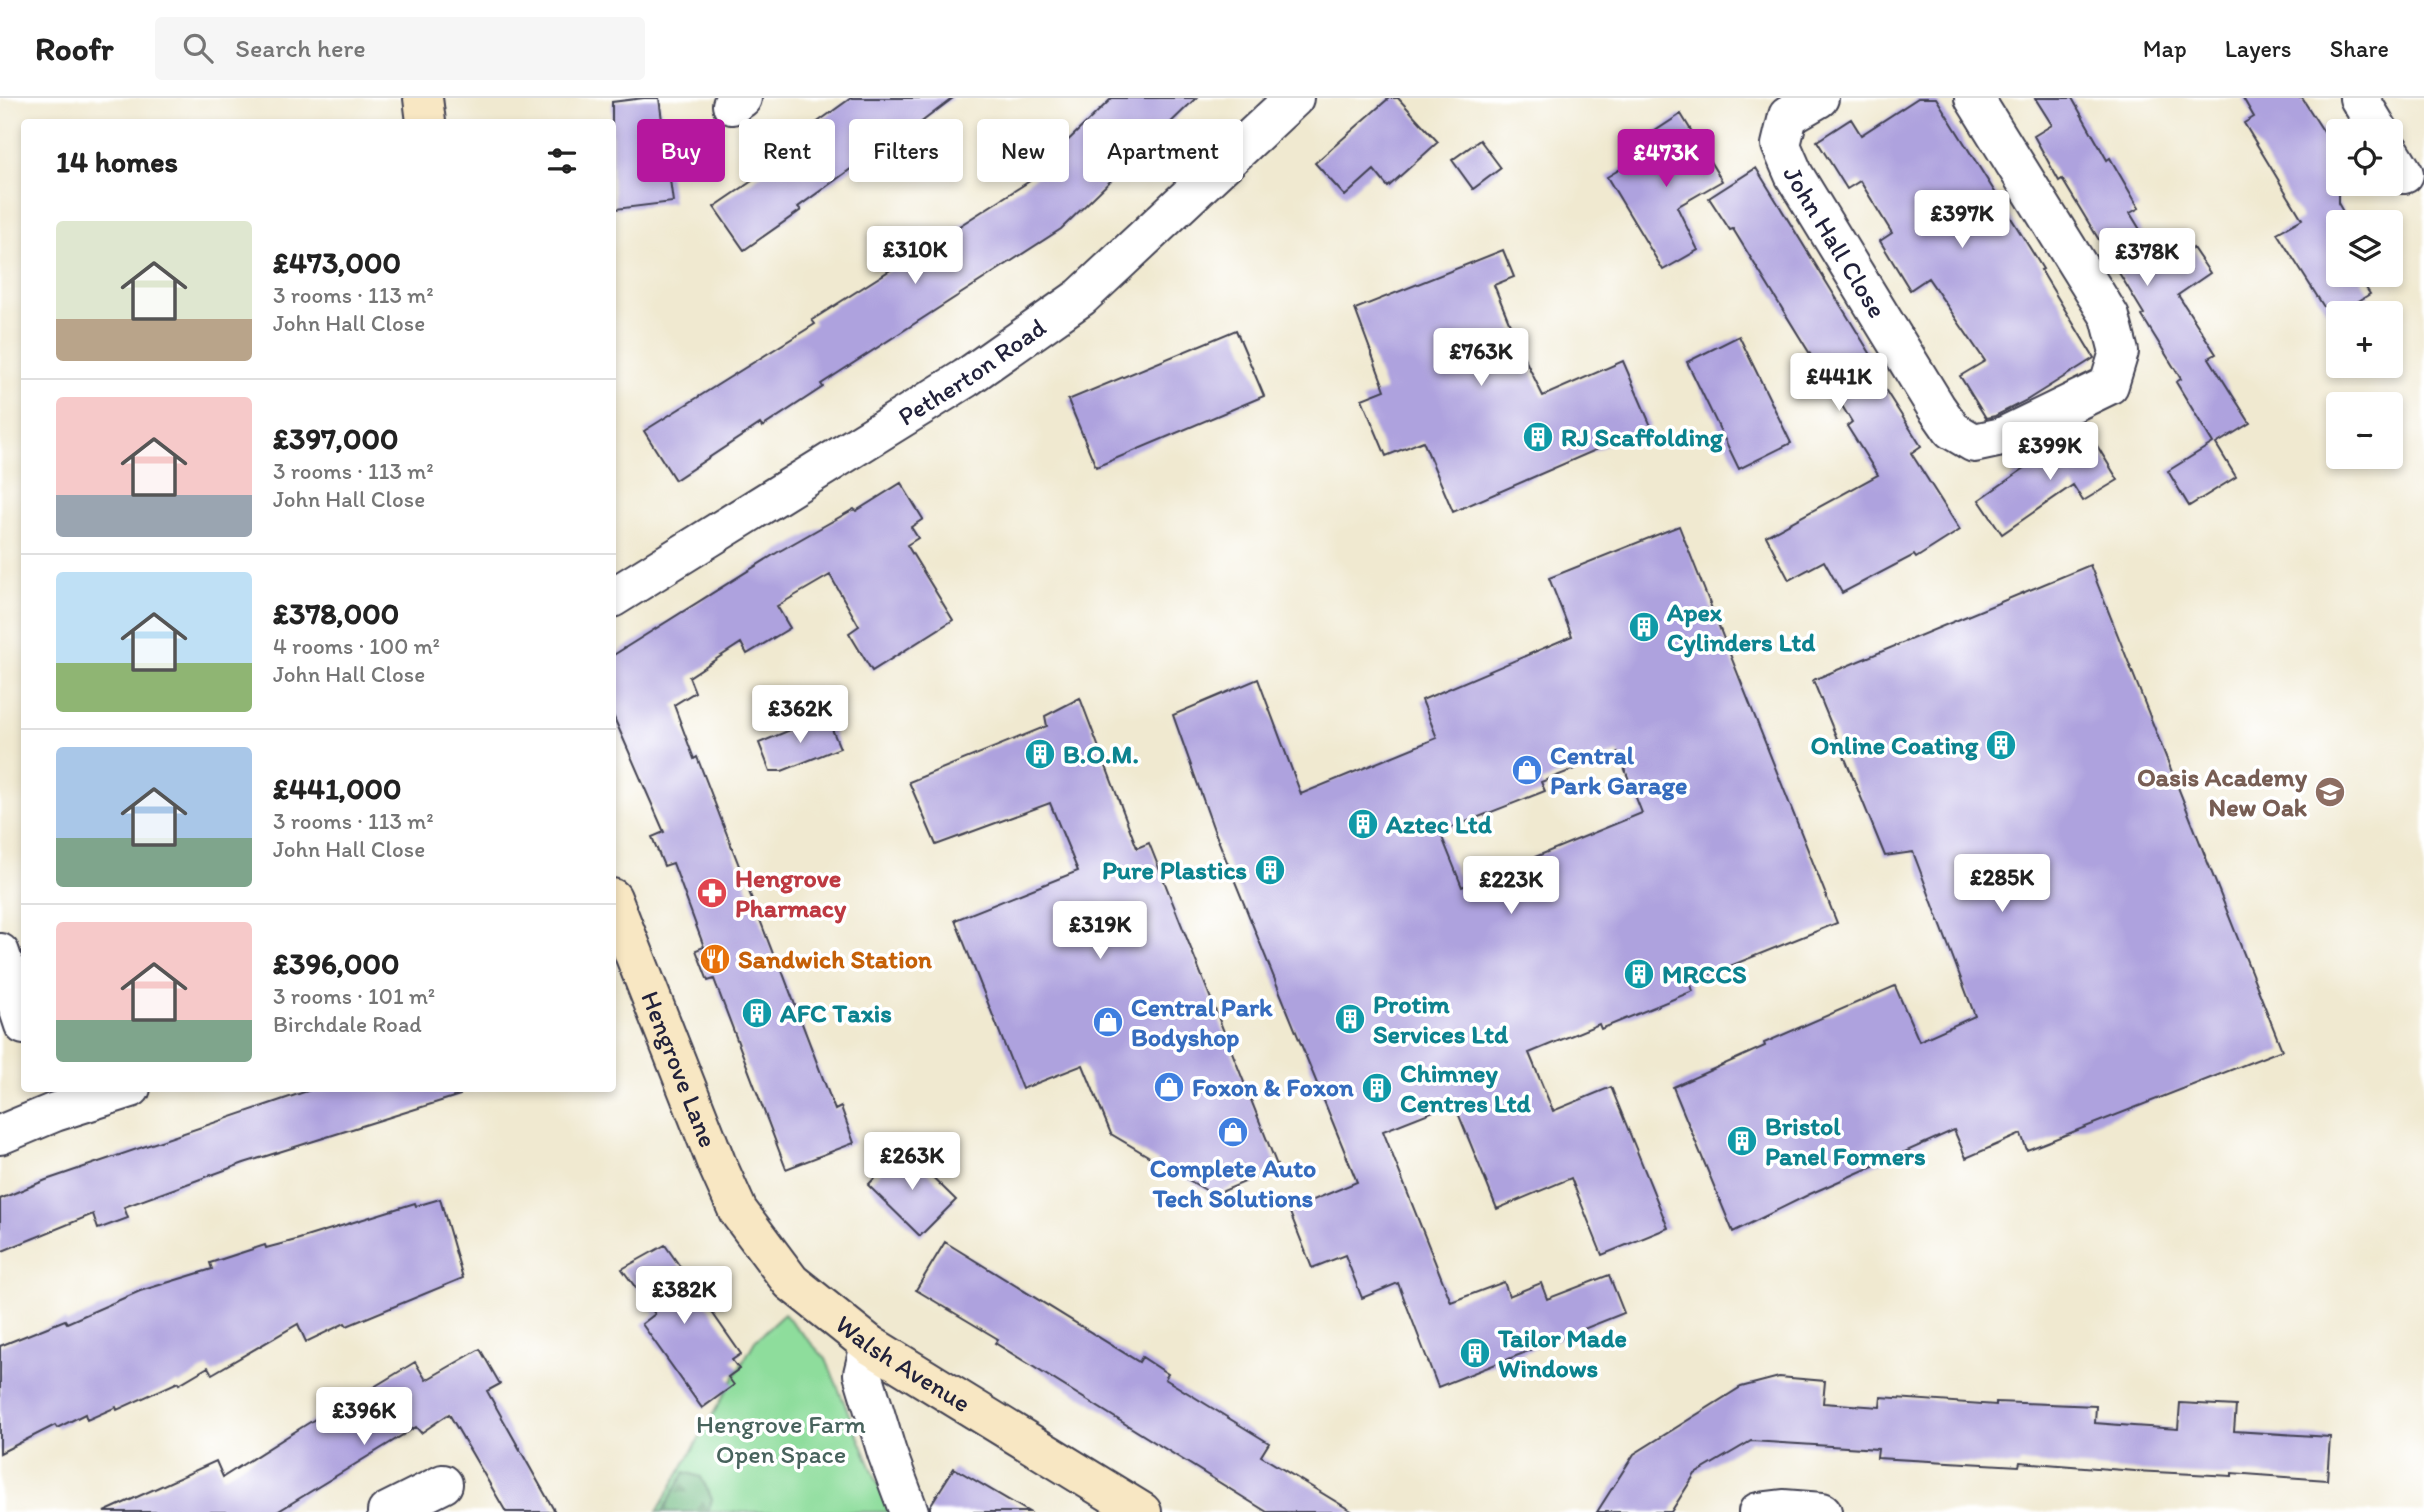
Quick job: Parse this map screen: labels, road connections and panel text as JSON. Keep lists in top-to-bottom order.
{
  "streets": {
    "street": [
      "John Hall Close",
      "Petherton Road",
      "Hengrove Lane",
      "Walsh Avenue"
    ]
  },
  "crossings": [
    ["Hengrove Lane", "Walsh Avenue"]
  ],
  "parks": ["Hengrove Farm Open Space"],
  "places": {
    "building": [
      "RJ Scaffolding",
      "Apex Cylinders Ltd",
      "Online Coating",
      "B.O.M.",
      "Aztec Ltd",
      "Pure Plastics",
      "MRCCS",
      "AFC Taxis",
      "Protim Services Ltd",
      "Chimney Centres Ltd",
      "Bristol Panel Formers",
      "Tailor Made Windows"
    ],
    "shop": [
      "Central Park Garage",
      "Central Park Bodyshop",
      "Foxon & Foxon",
      "Complete Auto Tech Solutions"
    ],
    "school or university": ["Oasis Academy New Oak"],
    "pharmacy": ["Hengrove Pharmacy"],
    "restaurant": ["Sandwich Station"]
  },
  "page": {
    "header": "Roofr",
    "search": "Search here",
    "nav": ["Map", "Layers", "Share"],
    "map_buttons": ["+", "−"],
    "chip": [
      "Buy",
      "Rent",
      "Filters",
      "New",
      "Apartment"
    ],
    "heading": "14 homes",
    "price": [
      "£473K",
      "£397K",
      "£310K",
      "£378K",
      "£763K",
      "£441K",
      "£399K",
      "£362K",
      "£285K",
      "£223K",
      "£319K",
      "£263K",
      "£382K",
      "£396K"
    ],
    "list": [
      {
        "name": "£473,000",
        "note": "3 rooms · 113 m² · John Hall Close"
      },
      {
        "name": "£397,000",
        "note": "3 rooms · 113 m² · John Hall Close"
      },
      {
        "name": "£378,000",
        "note": "4 rooms · 100 m² · John Hall Close"
      },
      {
        "name": "£441,000",
        "note": "3 rooms · 113 m² · John Hall Close"
      },
      {
        "name": "£396,000",
        "note": "3 rooms · 101 m² · Birchdale Road"
      }
    ]
  }
}
